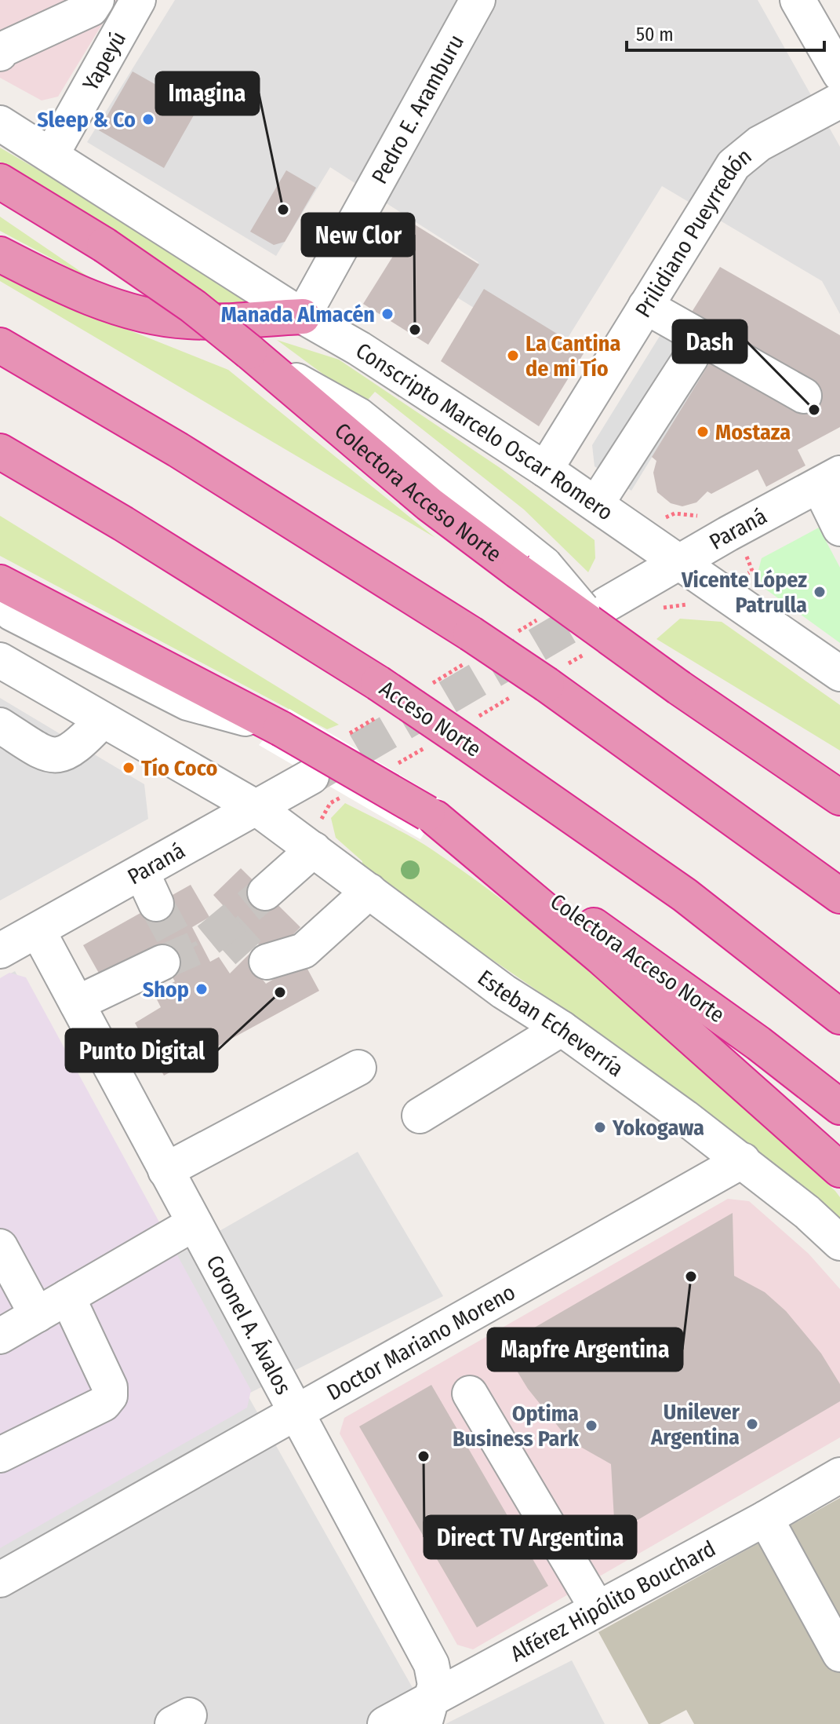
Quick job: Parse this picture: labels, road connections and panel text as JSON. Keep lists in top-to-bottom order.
{
  "streets": {
    "highway": ["Colectora Acceso Norte", "Acceso Norte"],
    "street": [
      "Yapeyú",
      "Pedro E. Aramburu",
      "Prilidiano Pueyrredón",
      "Conscripto Marcelo Oscar Romero",
      "Paraná",
      "Esteban Echeverría",
      "Coronel A. Ávalos",
      "Doctor Mariano Moreno",
      "Alférez Hipólito Bouchard"
    ]
  },
  "crossings": [
    ["Yapeyú", "Conscripto Marcelo Oscar Romero"],
    ["Pedro E. Aramburu", "Conscripto Marcelo Oscar Romero"],
    ["Prilidiano Pueyrredón", "Conscripto Marcelo Oscar Romero"],
    ["Conscripto Marcelo Oscar Romero", "Paraná"],
    ["Colectora Acceso Norte", "Paraná"],
    ["Paraná", "Esteban Echeverría"],
    ["Paraná", "Coronel A. Ávalos"],
    ["Esteban Echeverría", "Doctor Mariano Moreno"],
    ["Coronel A. Ávalos", "Doctor Mariano Moreno"],
    ["Coronel A. Ávalos", "Alférez Hipólito Bouchard"]
  ],
  "places": [
    "Sleep & Co",
    "Imagina",
    "Manada Almacén",
    "New Clor",
    "La Cantina de mi Tío",
    "Dash",
    "Mostaza",
    "Vicente López Patrulla",
    "Tío Coco",
    "Shop",
    "Punto Digital",
    "Yokogawa",
    "Mapfre Argentina",
    "Unilever Argentina",
    "Optima Business Park",
    "Direct TV Argentina"
  ],
  "scale_bar": "50 m"
}
